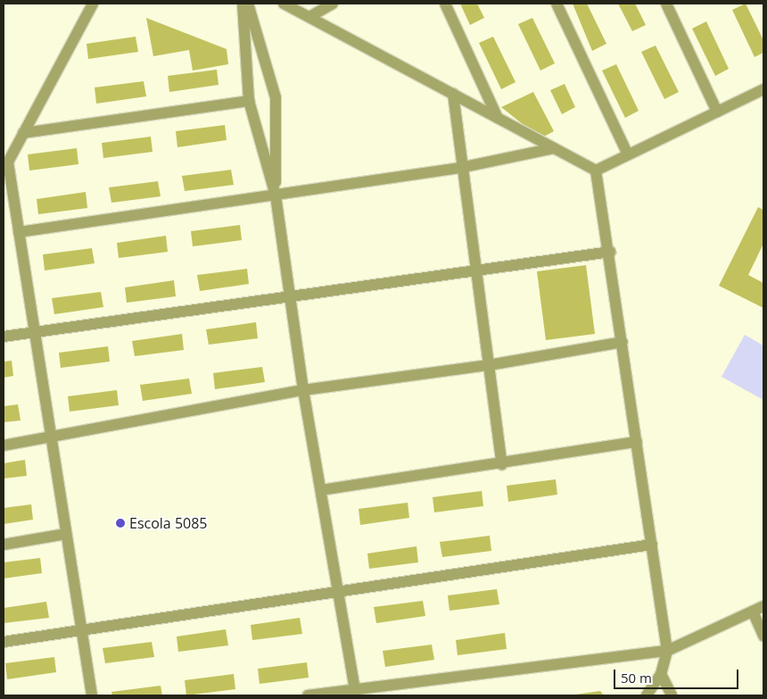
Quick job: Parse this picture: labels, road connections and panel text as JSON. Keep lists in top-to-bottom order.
{
  "places": ["Escola 5085"],
  "scale_bar": "50 m"
}
